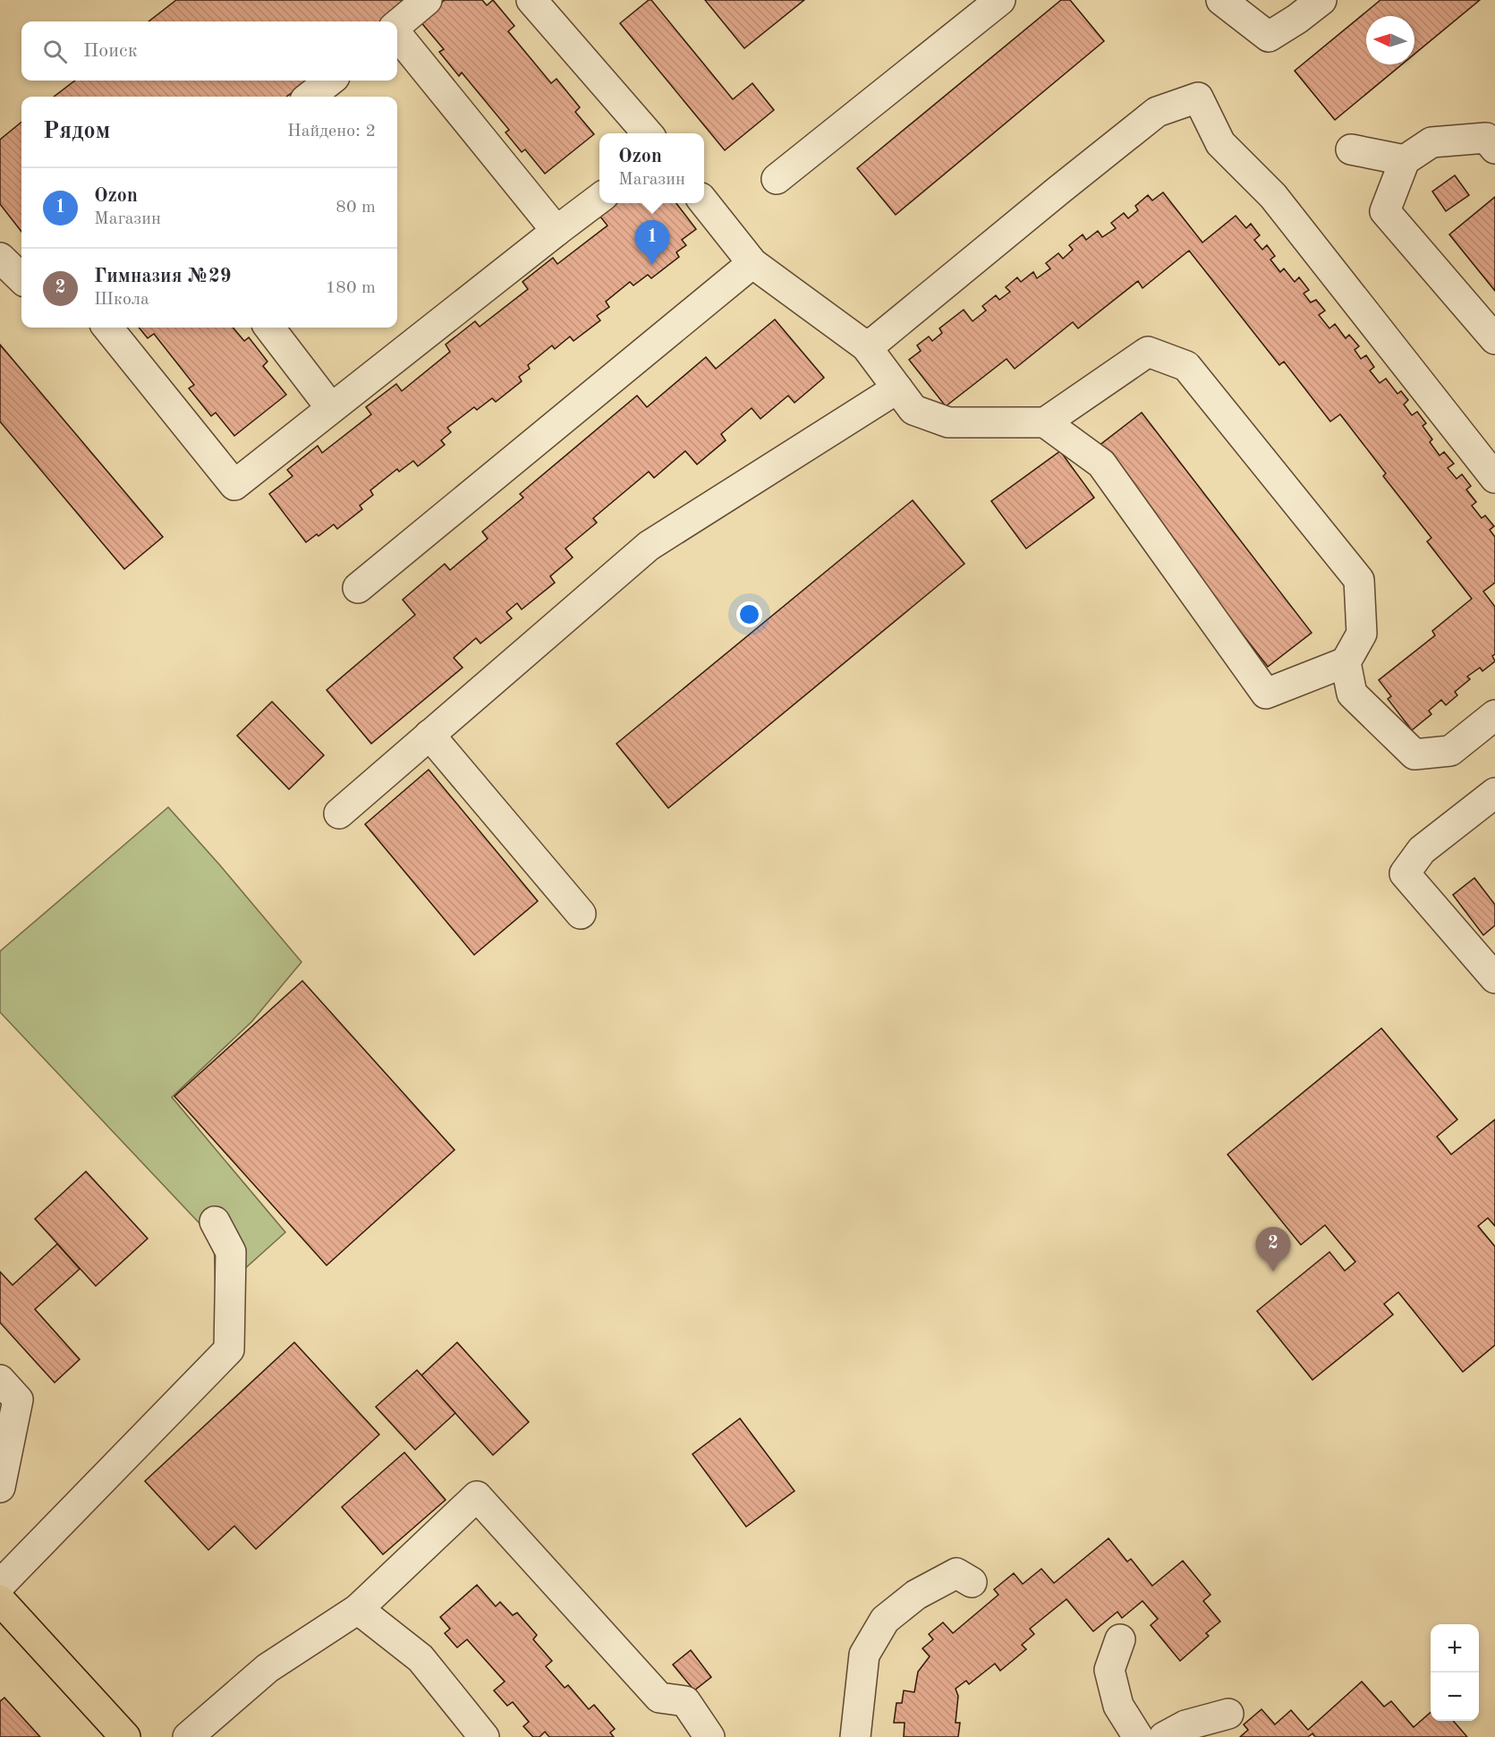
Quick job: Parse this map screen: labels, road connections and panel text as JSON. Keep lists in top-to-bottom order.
{
  "north": "left",
  "page": {
    "search": "Поиск",
    "heading": ["Рядом", "Найдено: 2"],
    "popup": ["Ozon", "Магазин"],
    "list": [
      {
        "mark": "1",
        "name": "Ozon",
        "note": "Магазин",
        "value": "80 m"
      },
      {
        "mark": "2",
        "name": "Гимназия №29",
        "note": "Школа",
        "value": "180 m"
      }
    ],
    "pins": ["1", "2"],
    "map_buttons": ["+", "−"]
  }
}
